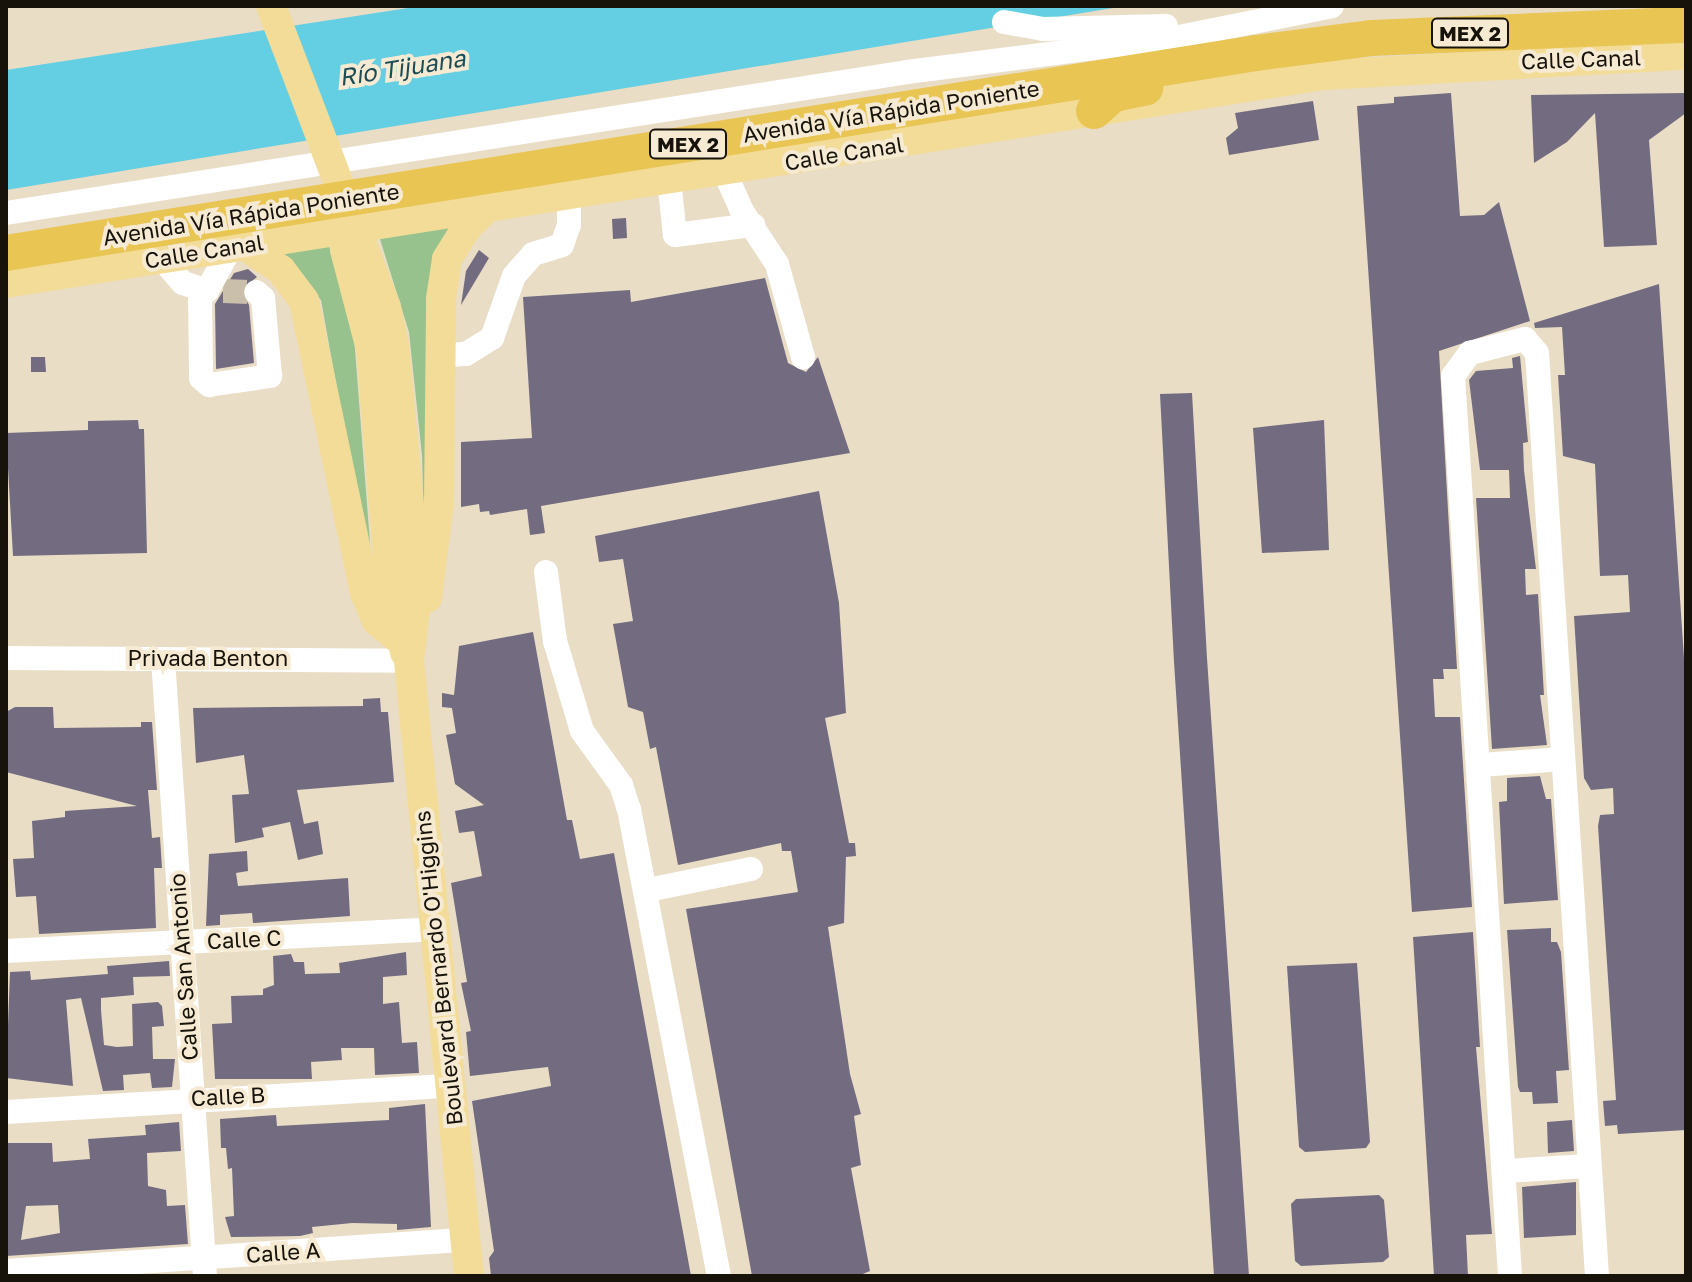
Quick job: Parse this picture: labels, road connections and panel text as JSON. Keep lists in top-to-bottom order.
{
  "streets": {
    "highway": ["MEX 2", "Avenida Vía Rápida Poniente"],
    "main road": ["Calle Canal", "Boulevard Bernardo O'Higgins"],
    "street": [
      "Privada Benton",
      "Calle C",
      "Calle San Antonio",
      "Calle B",
      "Calle A"
    ]
  },
  "crossings": [
    ["Privada Benton", "Calle San Antonio"],
    ["Privada Benton", "Boulevard Bernardo O'Higgins"],
    ["Calle C", "Calle San Antonio"],
    ["Calle C", "Boulevard Bernardo O'Higgins"],
    ["Calle San Antonio", "Calle B"],
    ["Calle San Antonio", "Calle A"],
    ["Boulevard Bernardo O'Higgins", "Calle B"],
    ["Boulevard Bernardo O'Higgins", "Calle A"]
  ],
  "water": ["Río Tijuana"]
}
